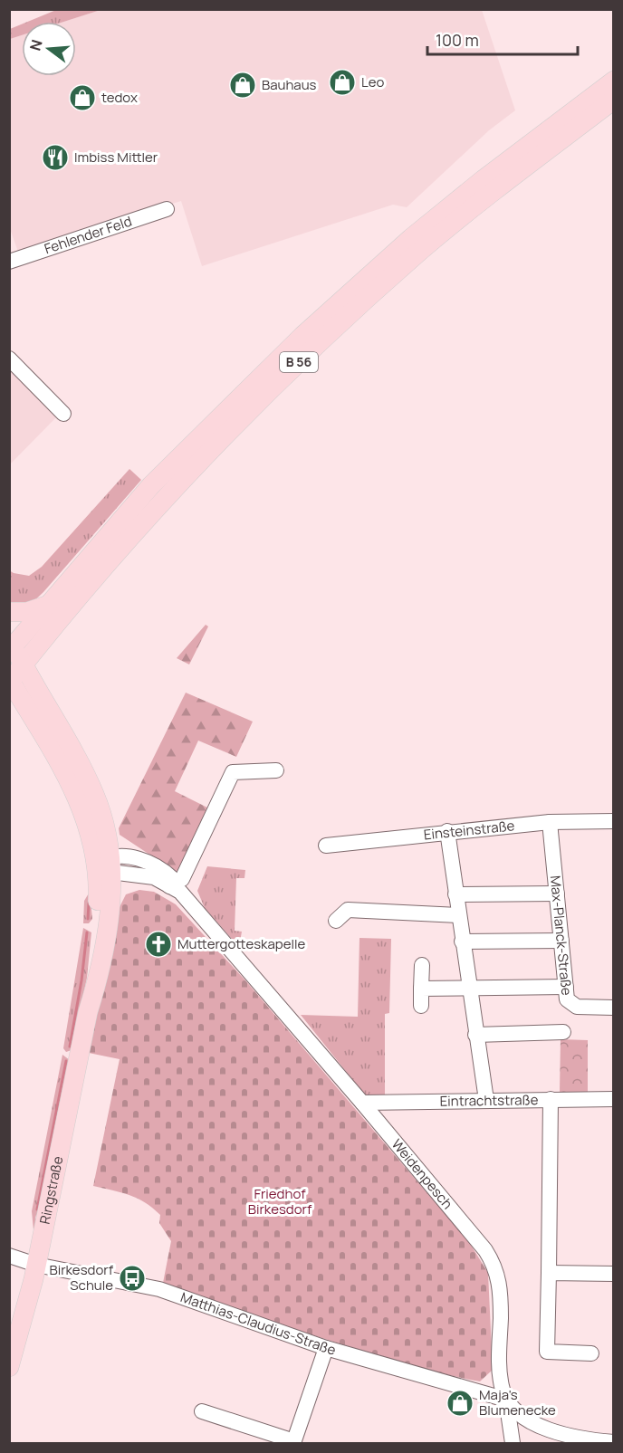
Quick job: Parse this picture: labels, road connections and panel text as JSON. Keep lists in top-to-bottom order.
{
  "streets": {
    "main road": ["B 56", "Ringstraße"],
    "street": [
      "Fehlender Feld",
      "Einsteinstraße",
      "Max-Planck-Straße",
      "Eintrachtstraße",
      "Weidenpesch",
      "Matthias-Claudius-Straße"
    ]
  },
  "crossings": [
    ["Einsteinstraße", "Max-Planck-Straße"],
    ["Eintrachtstraße", "Weidenpesch"],
    ["Weidenpesch", "Ringstraße"],
    ["Weidenpesch", "Matthias-Claudius-Straße"],
    ["Ringstraße", "Matthias-Claudius-Straße"]
  ],
  "parks": ["Friedhof Birkesdorf"],
  "places": {
    "shop": [
      "Leo",
      "Bauhaus",
      "tedox",
      "Maja's Blumenecke"
    ],
    "restaurant": ["Imbiss Mittler"],
    "church": ["Muttergotteskapelle"],
    "bus stop": ["Birkesdorf Schule"]
  },
  "scale_bar": "100 m",
  "north": "left"
}
